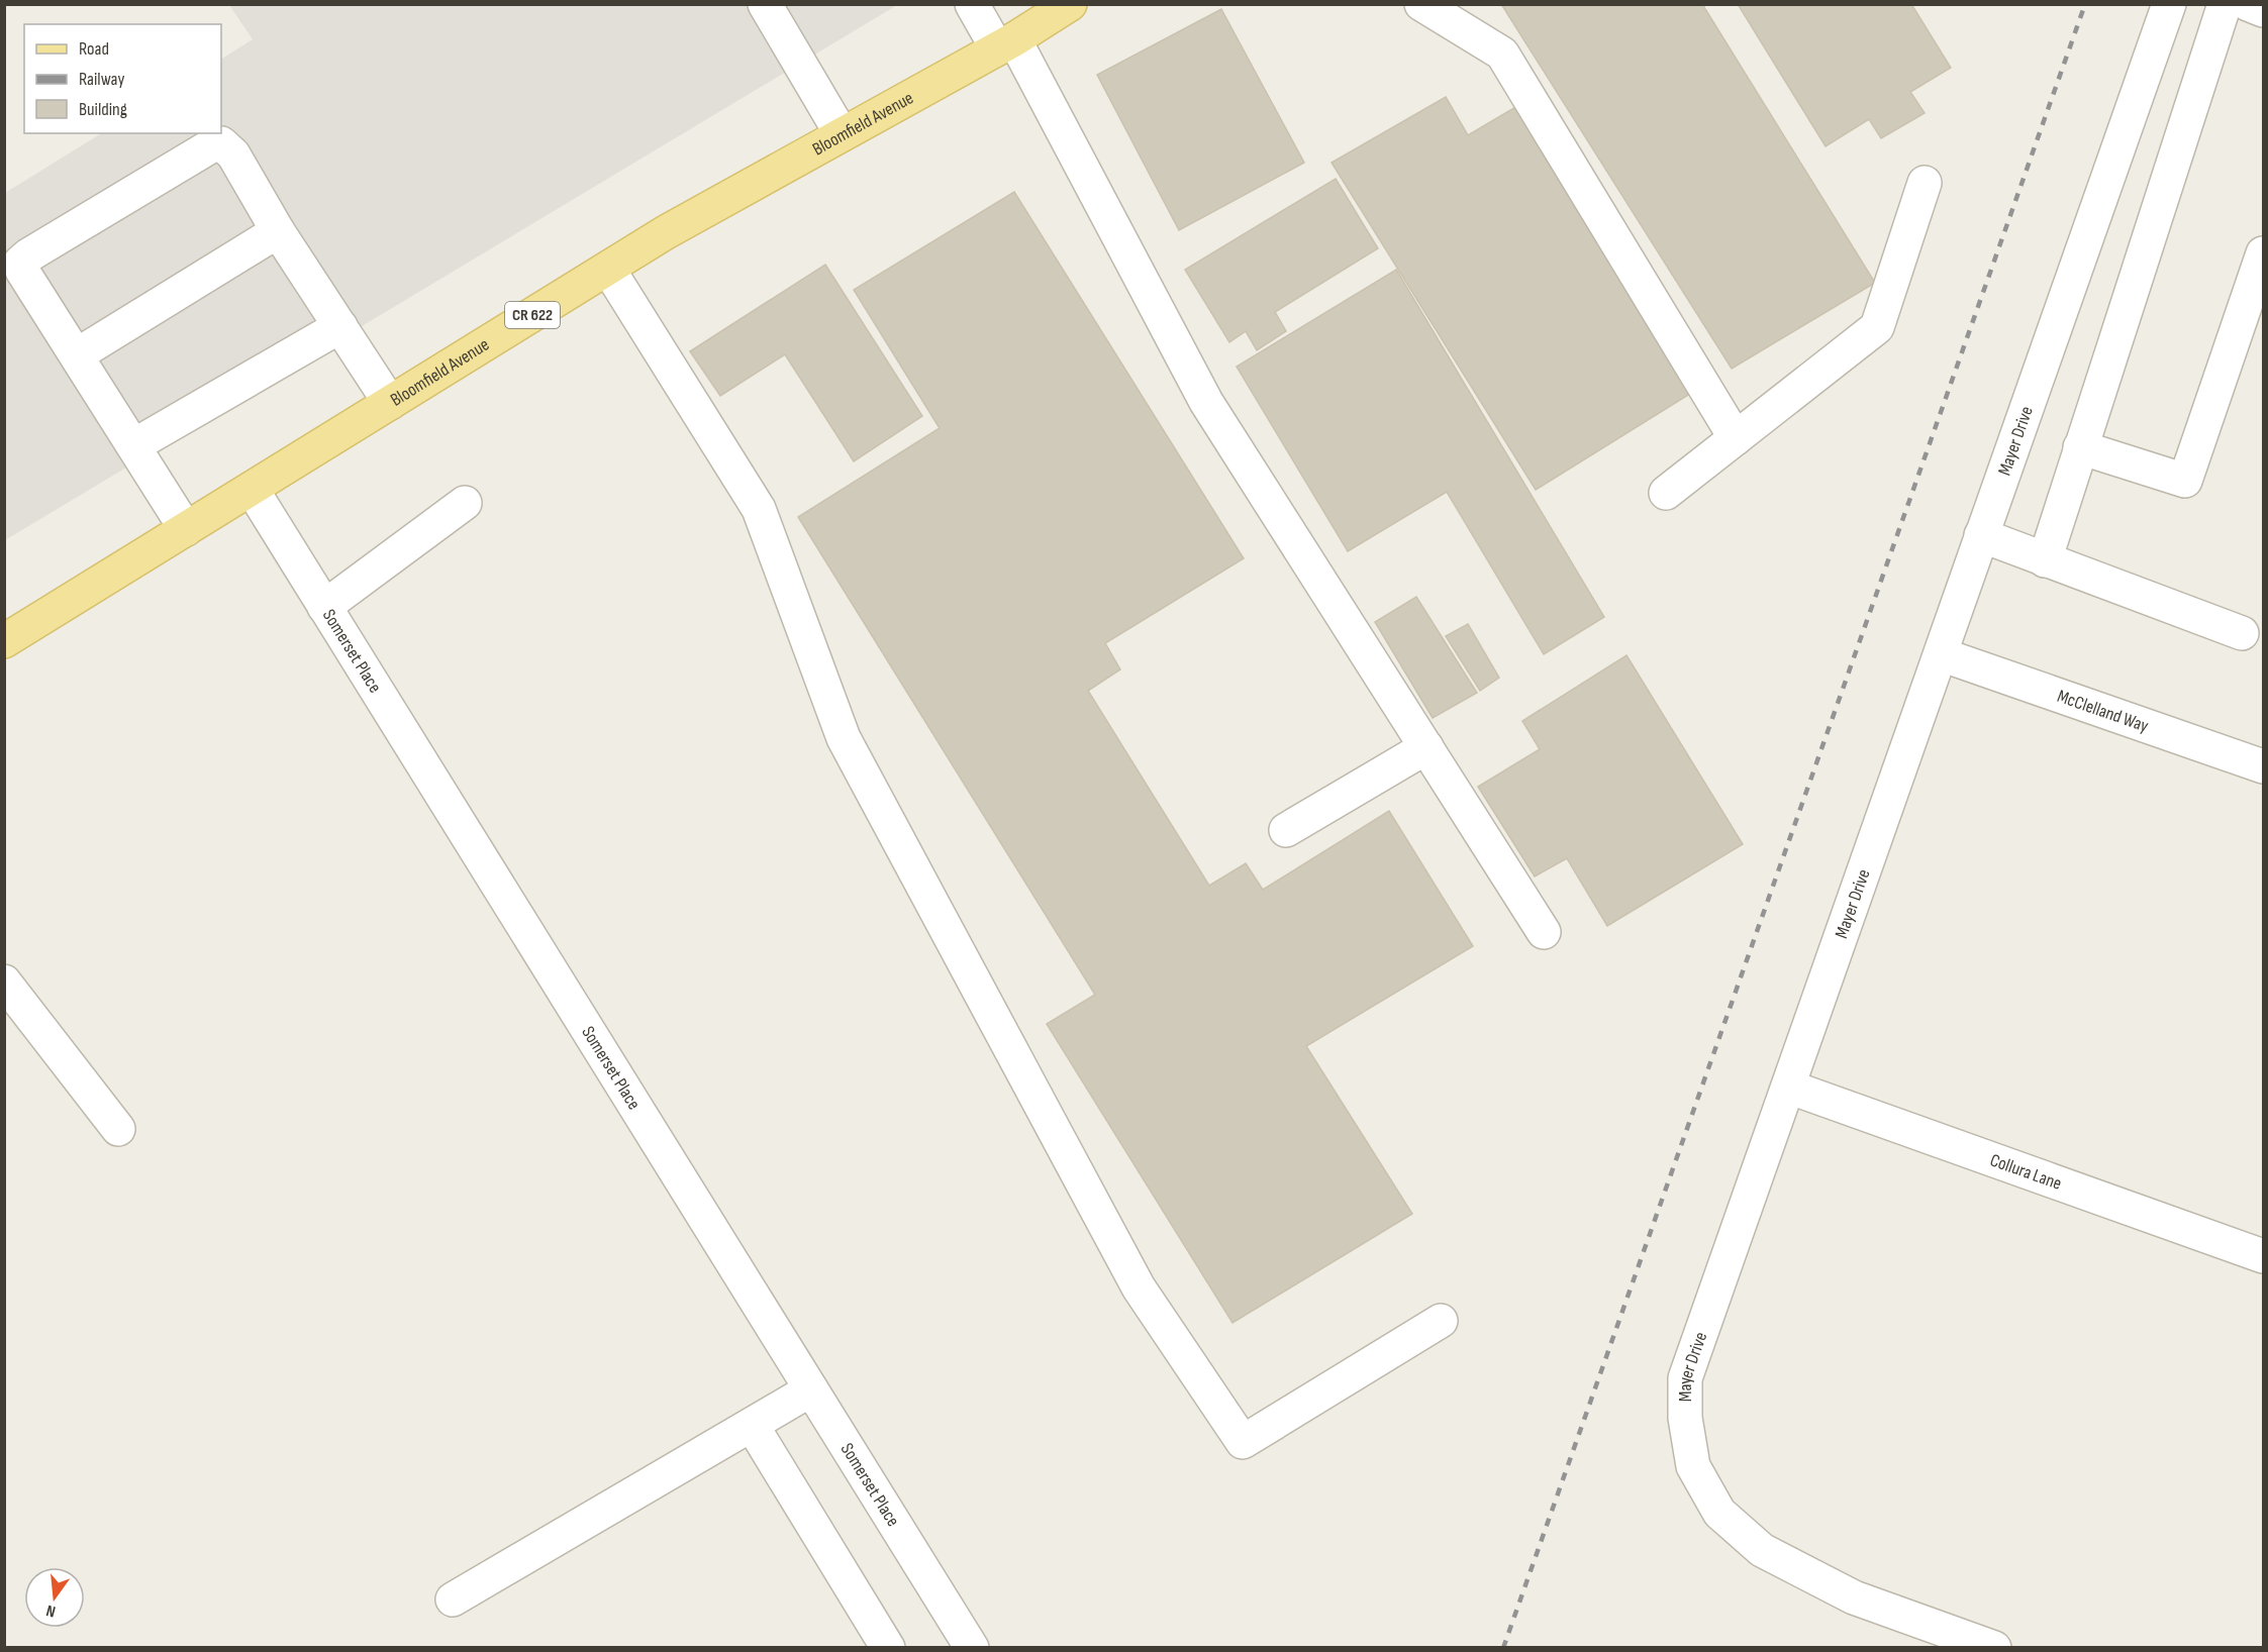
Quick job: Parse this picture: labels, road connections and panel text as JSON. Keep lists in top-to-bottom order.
{
  "streets": {
    "main road": ["Bloomfield Avenue", "CR 622"],
    "street": [
      "Mayer Drive",
      "Somerset Place",
      "McClelland Way",
      "Collura Lane"
    ]
  },
  "crossings": [
    ["Bloomfield Avenue", "Somerset Place"],
    ["Mayer Drive", "McClelland Way"],
    ["Mayer Drive", "Collura Lane"]
  ],
  "legend": ["Road", "Railway", "Building"],
  "north": "bottom"
}
